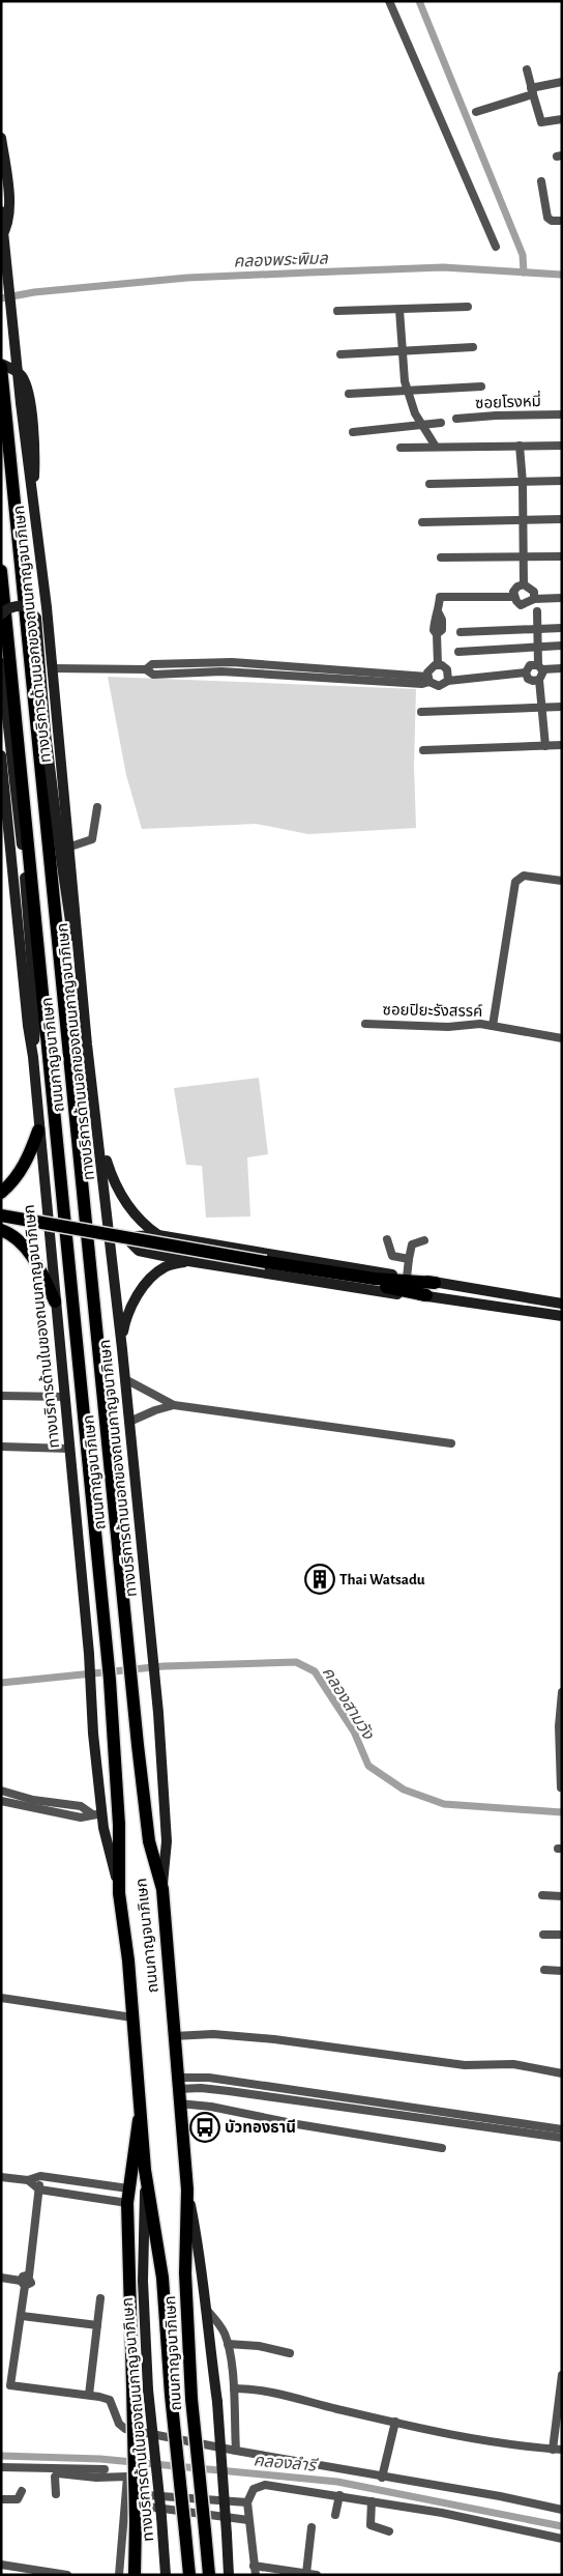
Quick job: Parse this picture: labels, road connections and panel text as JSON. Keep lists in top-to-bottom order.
{
  "streets": {
    "main road": ["ทางบริการด้านนอกของถนนกาญจนาภิเษก", "ถนนกาญจนาภิเษก", "ทางบริการด้านในของถนนกาญจนาภิเษก"],
    "street": ["ซอยโรงหมี่", "ซอยปิยะรังสรรค์"]
  },
  "crossings": [
    ["ทางบริการด้านนอกของถนนกาญจนาภิเษก", "ถนนกาญจนาภิเษก"],
    ["ถนนกาญจนาภิเษก", "ทางบริการด้านในของถนนกาญจนาภิเษก"]
  ],
  "water": ["คลองพระพิมล", "คลองสามวัง", "คลองลำรี"],
  "places": {
    "building": ["Thai Watsadu"],
    "bus stop": ["บัวทองธานี"]
  }
}
